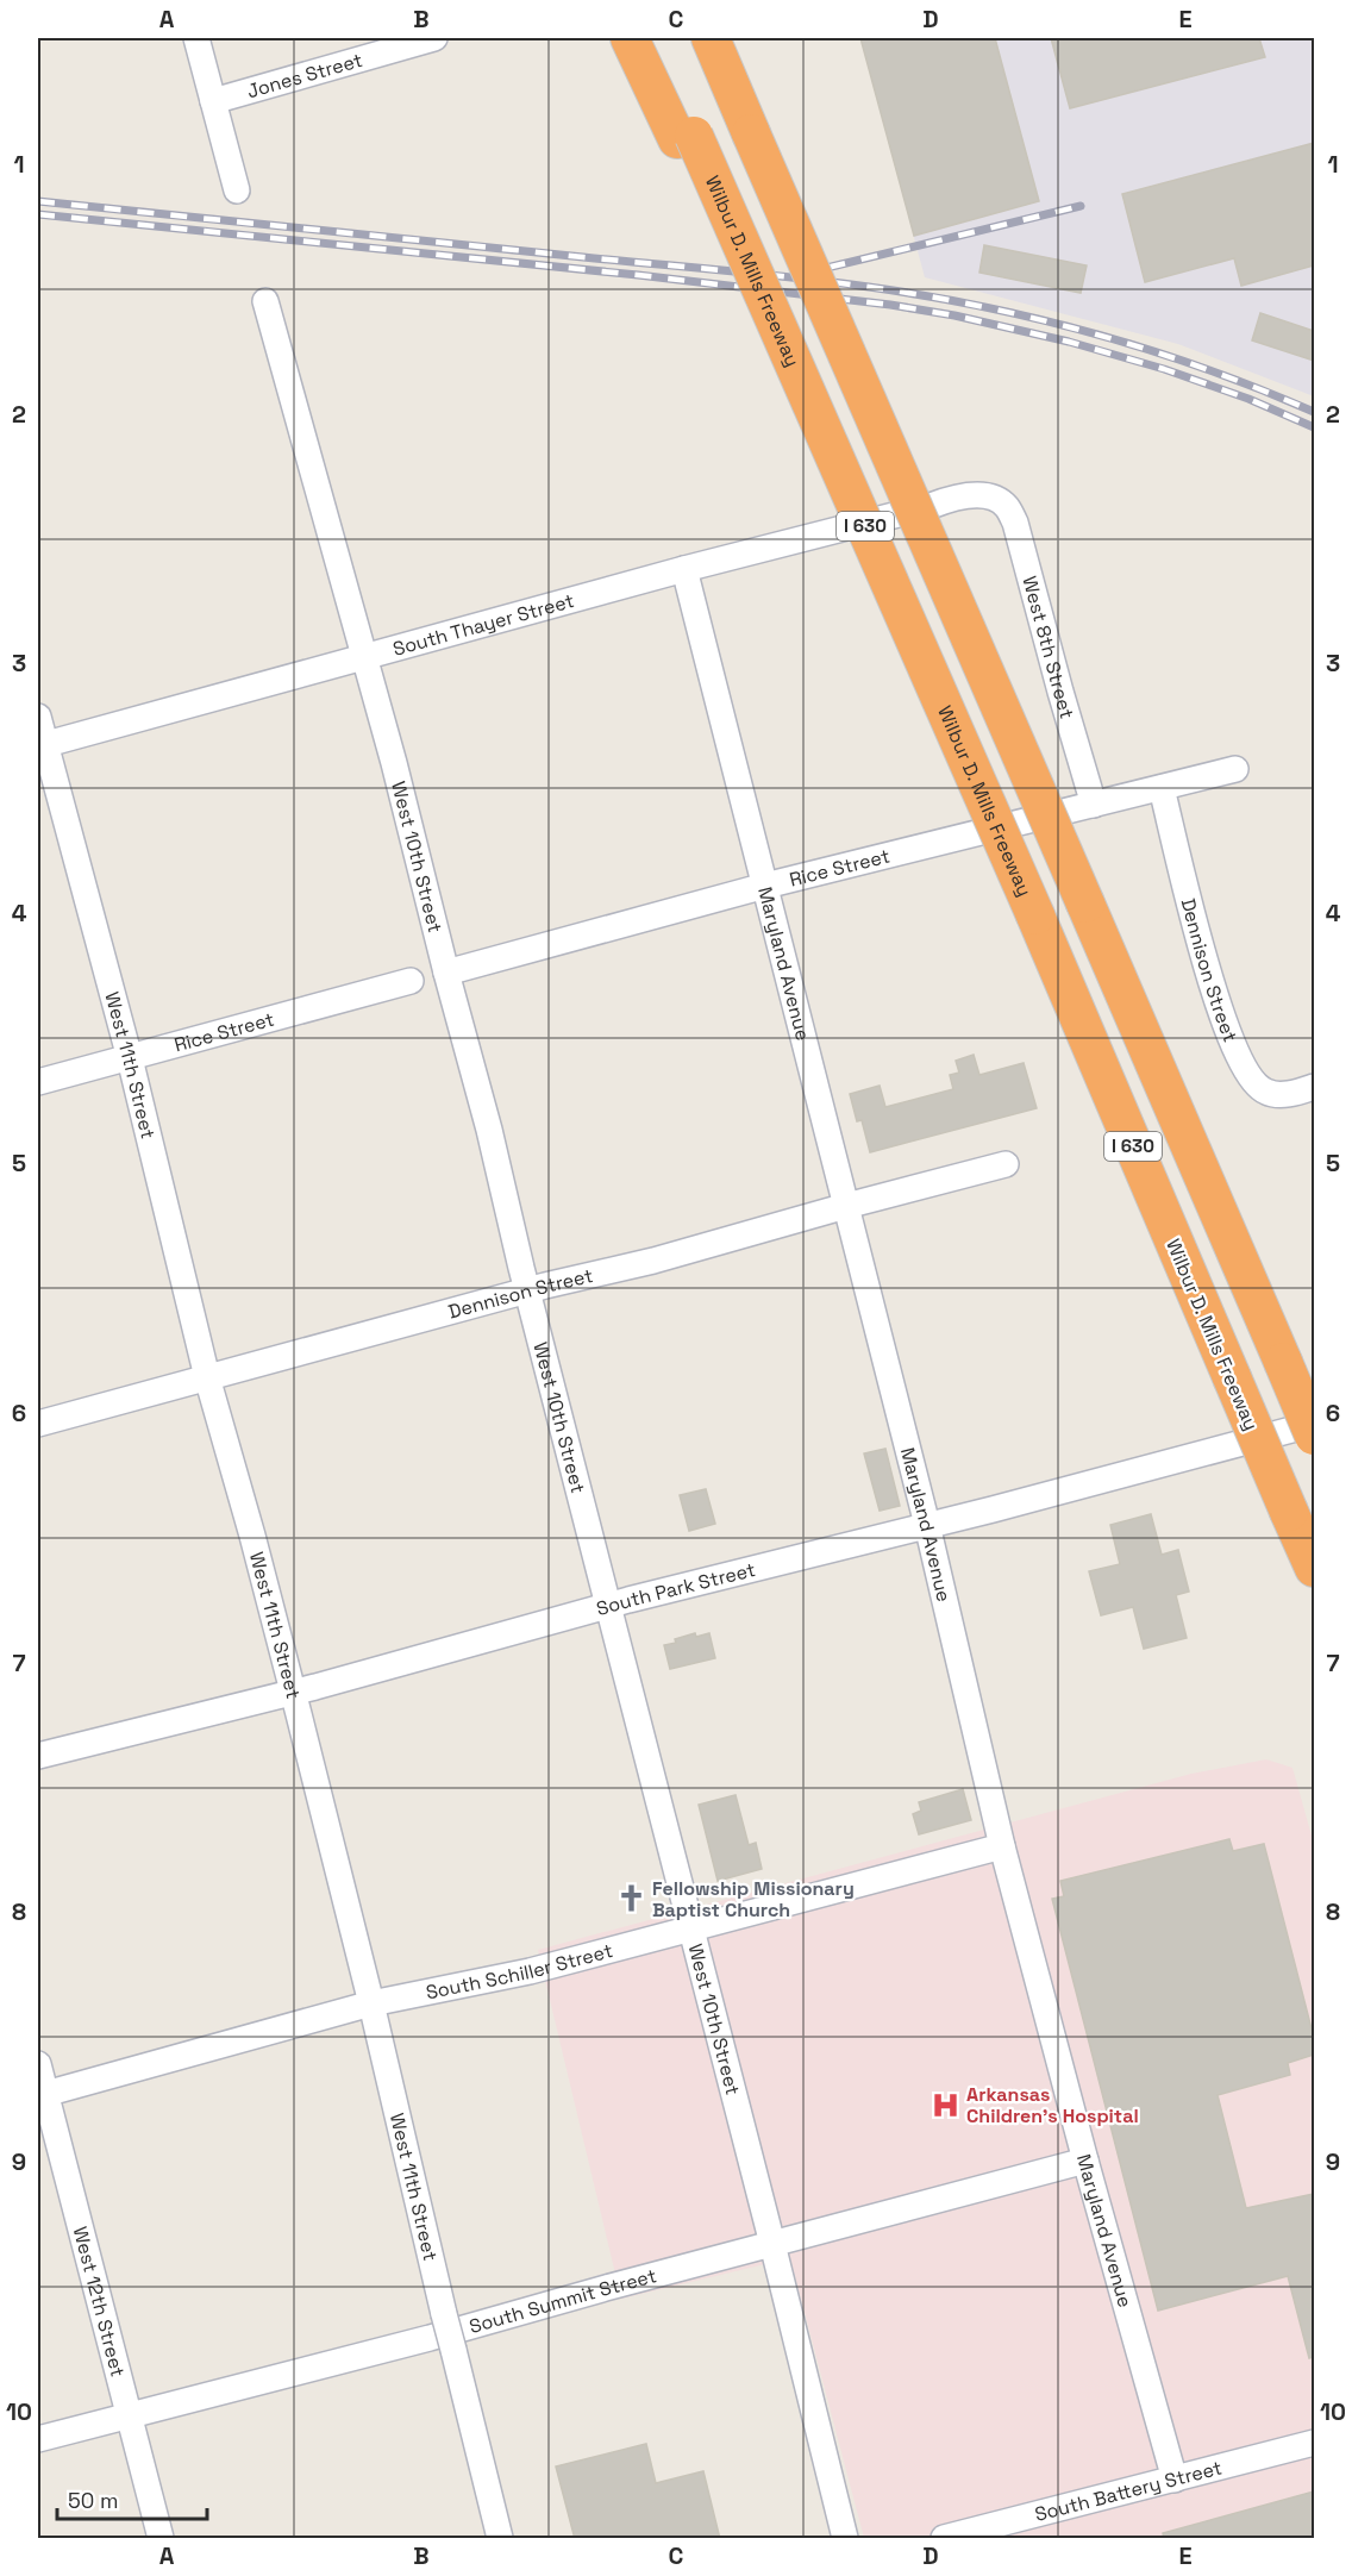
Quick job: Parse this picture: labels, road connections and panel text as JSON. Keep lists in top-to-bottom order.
{
  "streets": {
    "highway": ["Wilbur D. Mills Freeway", "I 630"],
    "street": [
      "Jones Street",
      "South Thayer Street",
      "West 8th Street",
      "West 10th Street",
      "Rice Street",
      "Maryland Avenue",
      "Dennison Street",
      "West 11th Street",
      "South Park Street",
      "South Schiller Street",
      "West 12th Street",
      "South Summit Street",
      "South Battery Street"
    ]
  },
  "crossings": [
    ["South Thayer Street", "West 8th Street"],
    ["South Thayer Street", "West 10th Street"],
    ["South Thayer Street", "Maryland Avenue"],
    ["South Thayer Street", "West 11th Street"],
    ["West 8th Street", "Rice Street"],
    ["West 10th Street", "Rice Street"],
    ["West 10th Street", "Dennison Street"],
    ["West 10th Street", "South Park Street"],
    ["West 10th Street", "South Schiller Street"],
    ["West 10th Street", "South Summit Street"],
    ["Rice Street", "Maryland Avenue"],
    ["Rice Street", "Dennison Street"],
    ["Rice Street", "West 11th Street"],
    ["Maryland Avenue", "Dennison Street"],
    ["Maryland Avenue", "South Park Street"],
    ["Maryland Avenue", "South Schiller Street"],
    ["Maryland Avenue", "South Summit Street"],
    ["Maryland Avenue", "South Battery Street"],
    ["Dennison Street", "West 11th Street"],
    ["West 11th Street", "South Park Street"],
    ["West 11th Street", "South Schiller Street"],
    ["South Schiller Street", "West 12th Street"],
    ["West 12th Street", "South Summit Street"]
  ],
  "places": {
    "church": ["Fellowship Missionary Baptist Church"],
    "hospital": ["Arkansas Children's Hospital"]
  },
  "scale_bar": "50 m",
  "grid": {
    "columns": [
      "A",
      "B",
      "C",
      "D",
      "E"
    ],
    "rows": [
      "1",
      "2",
      "3",
      "4",
      "5",
      "6",
      "7",
      "8",
      "9",
      "10"
    ]
  }
}
